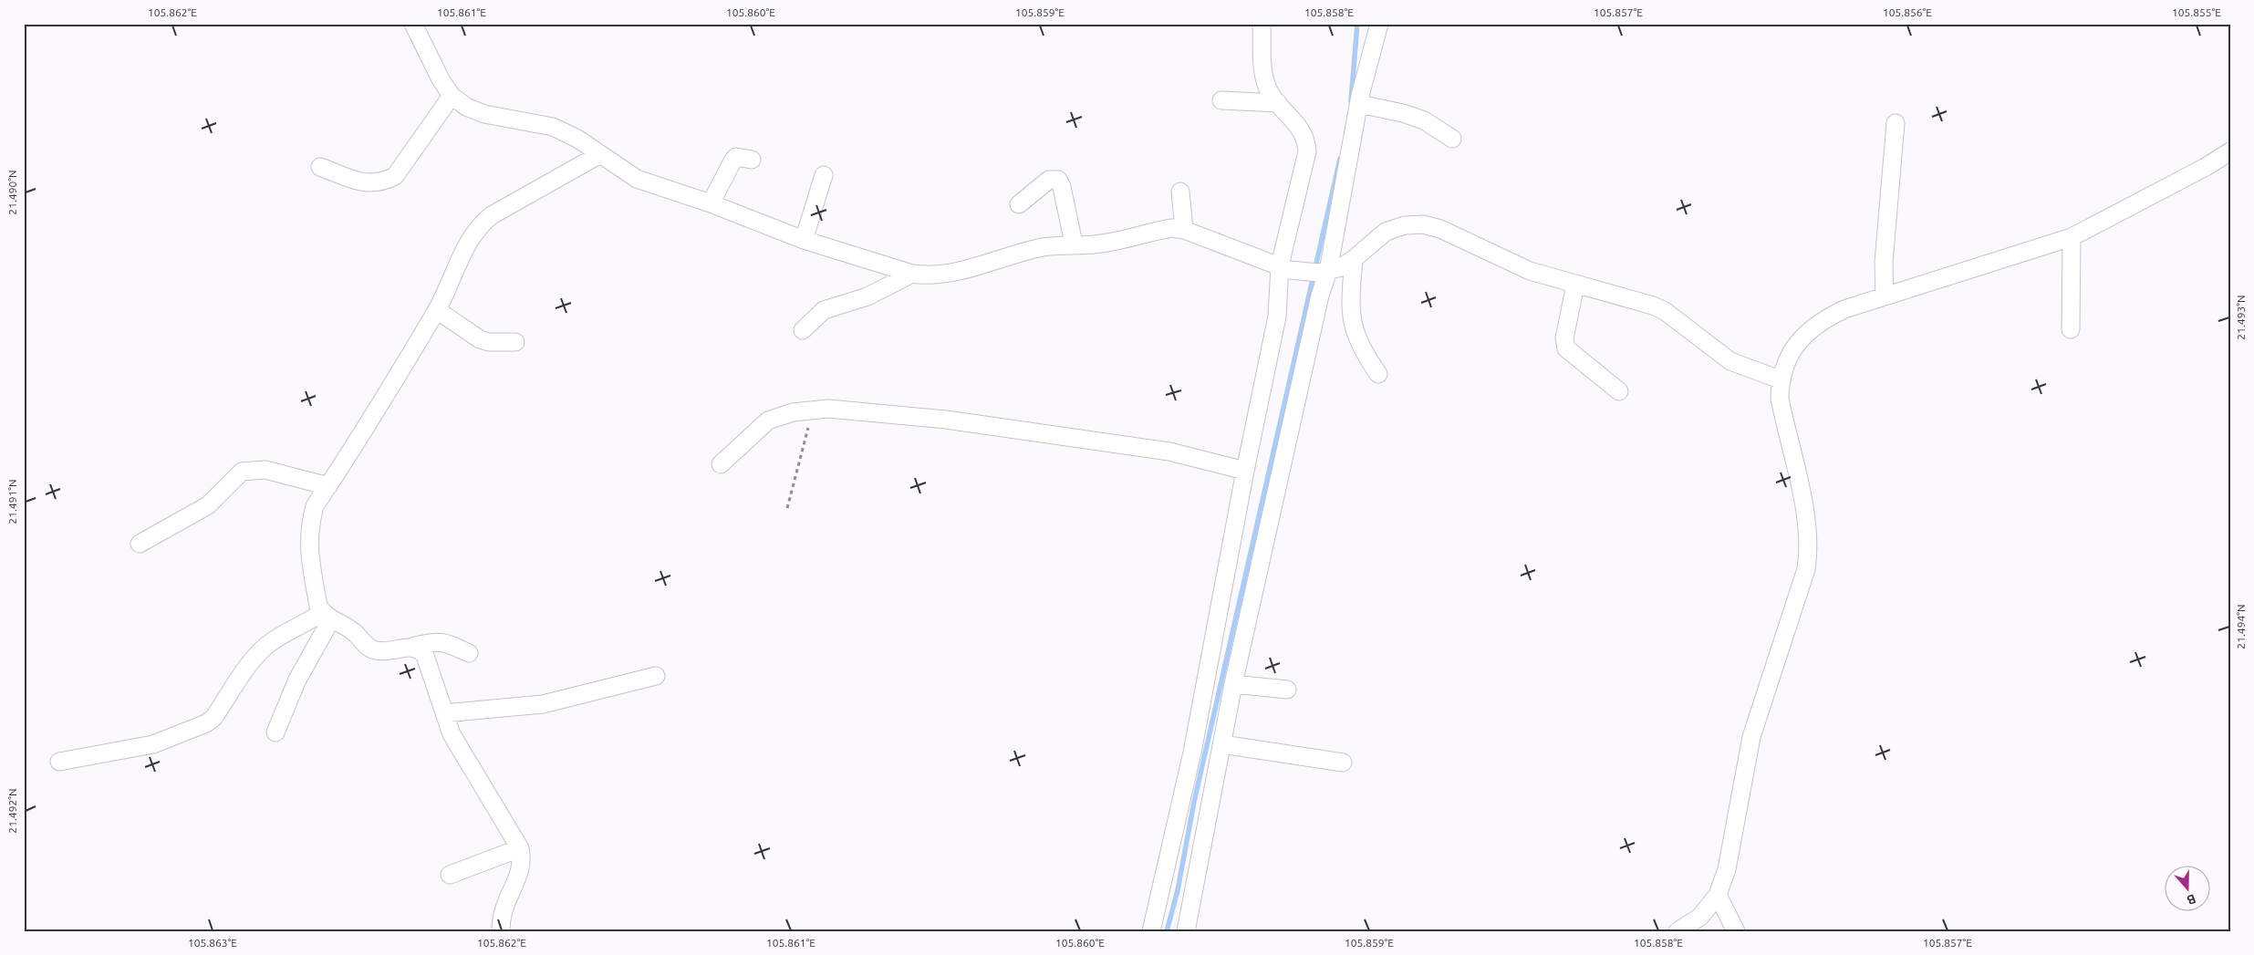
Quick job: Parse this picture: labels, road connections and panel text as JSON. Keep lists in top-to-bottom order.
{
  "north": "bottom",
  "coordinates": [
    "105.862°E",
    "105.861°E",
    "105.860°E",
    "105.859°E",
    "105.858°E",
    "105.857°E",
    "105.856°E",
    "105.855°E",
    "21.490°N",
    "21.493°N",
    "21.491°N",
    "21.494°N",
    "21.492°N",
    "105.863°E"
  ]
}
